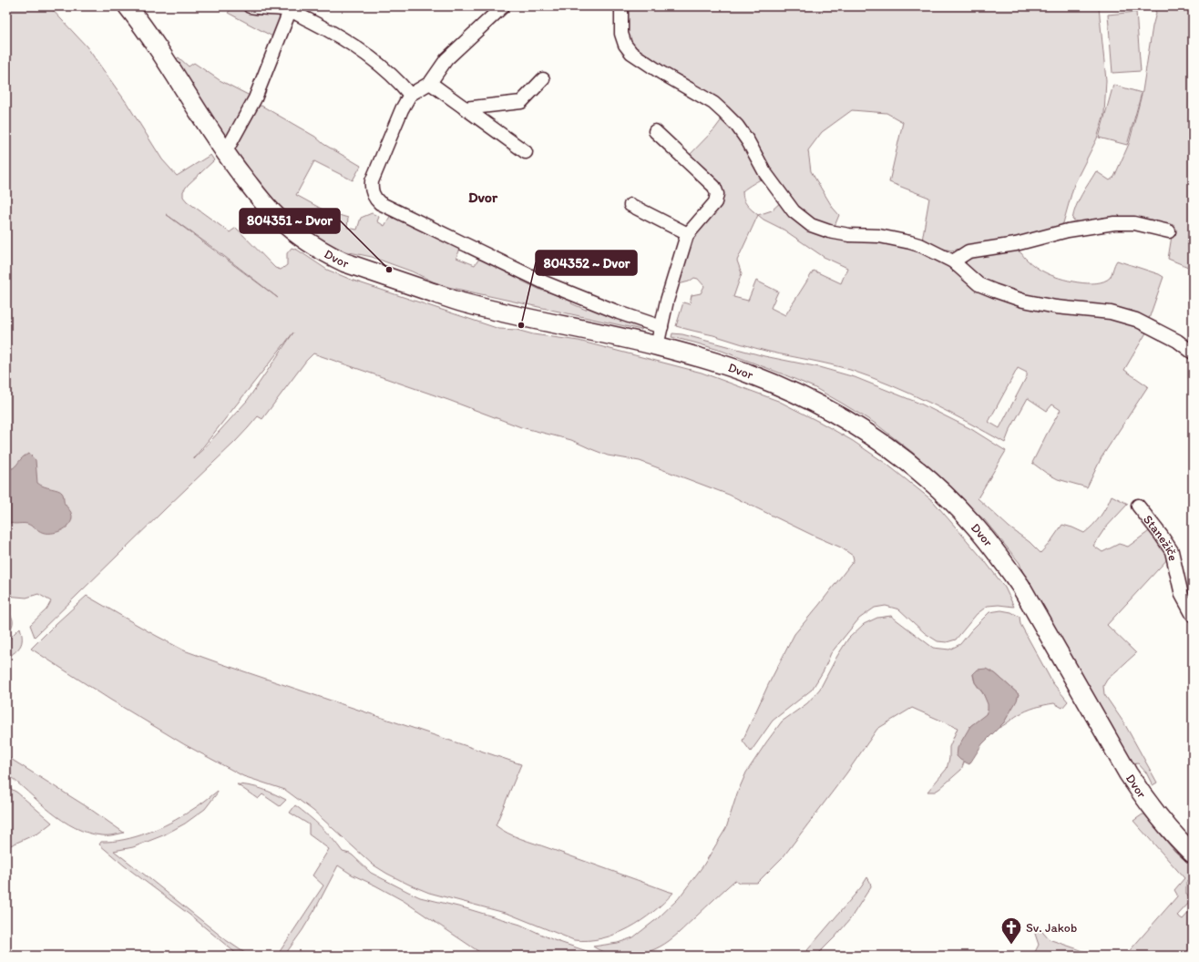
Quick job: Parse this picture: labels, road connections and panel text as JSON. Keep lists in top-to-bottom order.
{
  "streets": {
    "street": ["Dvor", "Stanežiče"]
  },
  "districts": ["Dvor"],
  "places": {
    "other": ["804351 ~ Dvor", "804352 ~ Dvor"],
    "church": ["Sv. Jakob"]
  }
}
